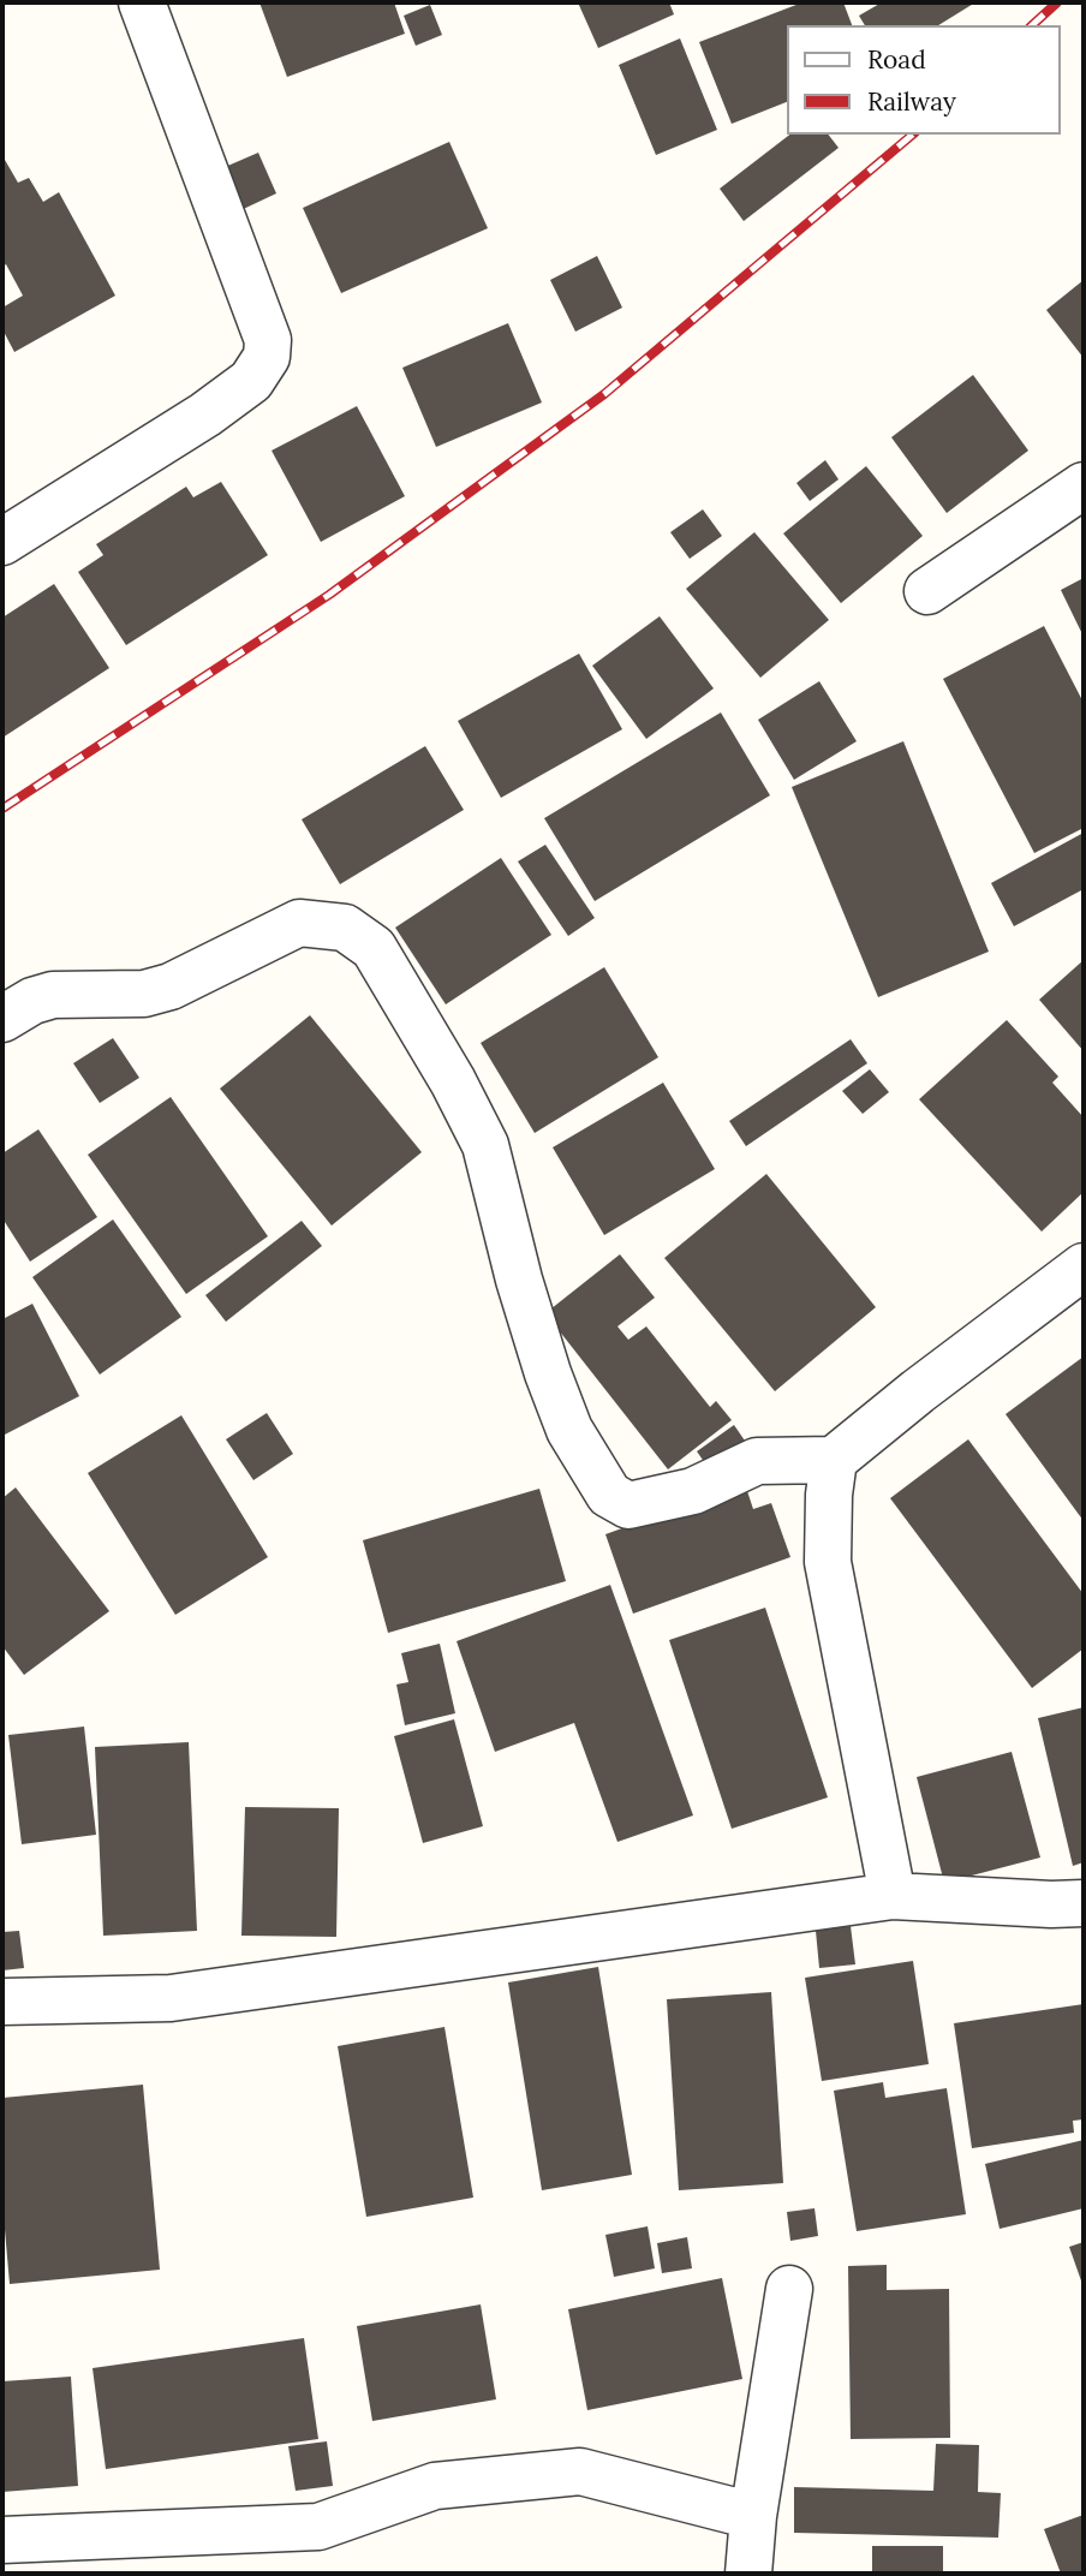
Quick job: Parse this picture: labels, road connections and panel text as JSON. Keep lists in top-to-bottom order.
{
  "legend": ["Road", "Railway"]
}
